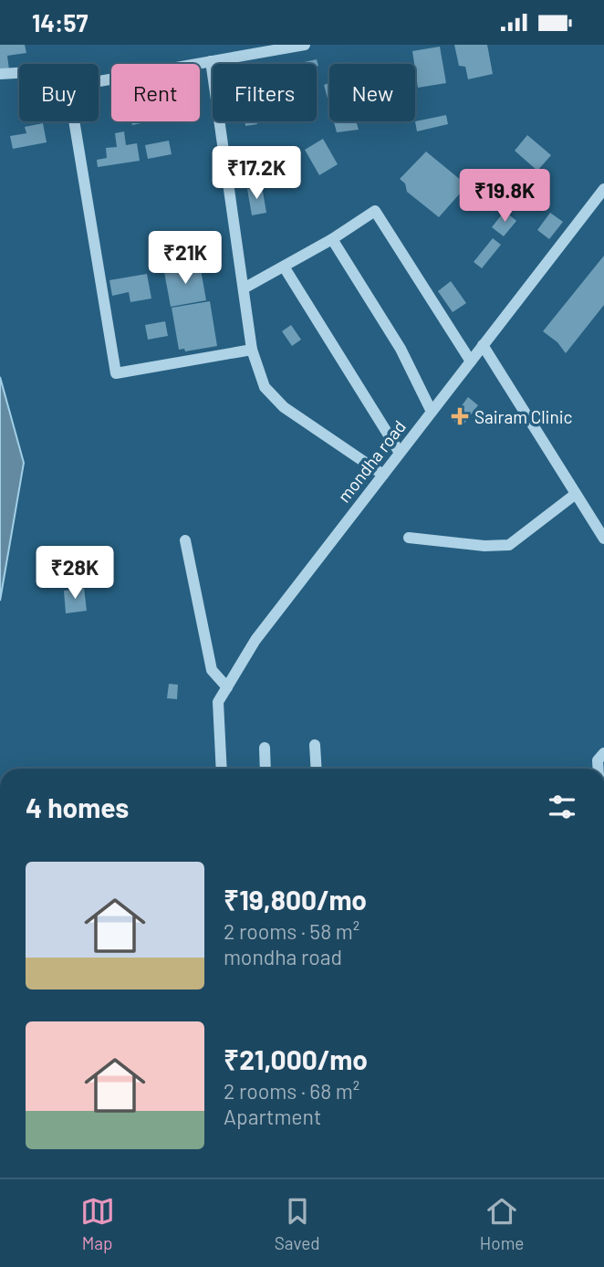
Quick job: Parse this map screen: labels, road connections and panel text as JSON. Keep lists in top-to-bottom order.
{
  "streets": {
    "street": ["mondha road"]
  },
  "places": {
    "health": ["Sairam Clinic"]
  },
  "page": {
    "status": "14:57",
    "chip": [
      "Buy",
      "Rent",
      "Filters",
      "New"
    ],
    "price": [
      "₹17.2K",
      "₹19.8K",
      "₹21K",
      "₹28K"
    ],
    "heading": "4 homes",
    "list": [
      {
        "name": "₹19,800/mo",
        "note": "2 rooms · 58 m² · mondha road"
      },
      {
        "name": "₹21,000/mo",
        "note": "2 rooms · 68 m² · Apartment"
      }
    ],
    "tabs": ["Map", "Saved", "Home"]
  }
}
